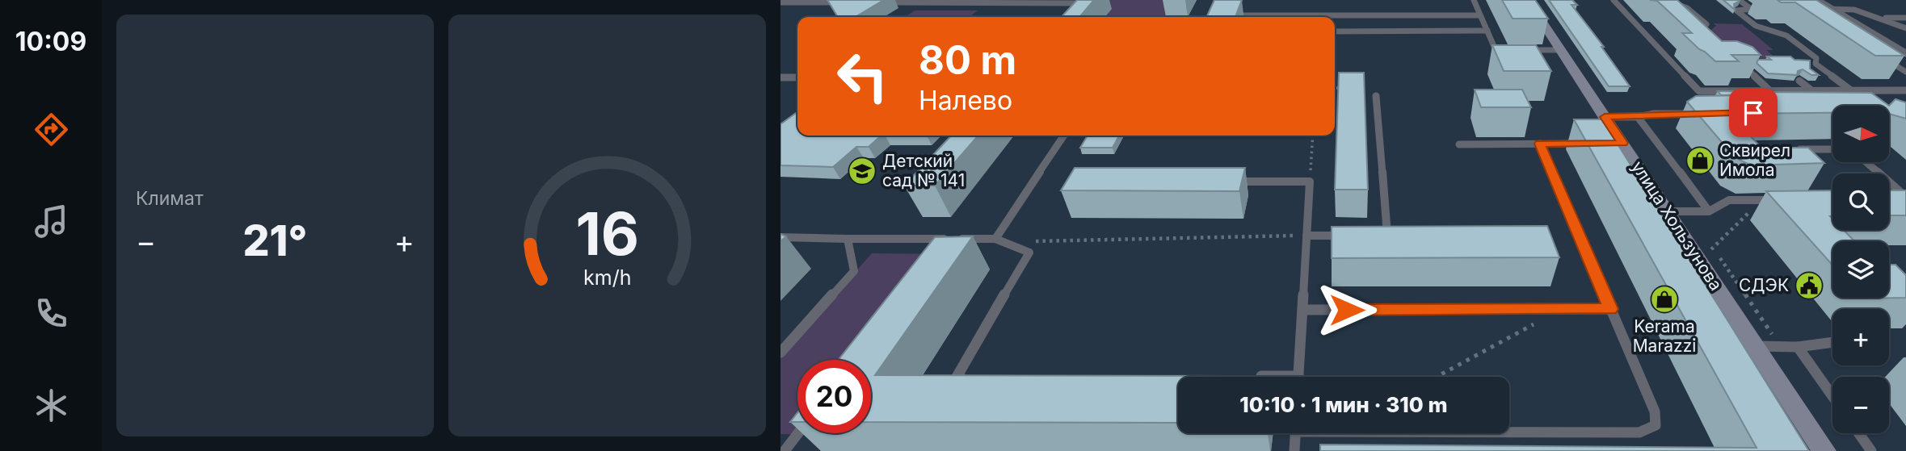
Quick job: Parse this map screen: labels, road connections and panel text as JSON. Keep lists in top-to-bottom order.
{
  "streets": {
    "street": ["улица Хользунова"]
  },
  "places": {
    "shop": ["Сквирел Имола", "Kerama Marazzi"],
    "school or university": ["Детский сад № 141"],
    "public building": ["СДЭК"]
  },
  "north": "right",
  "page": {
    "tabs": "10:09",
    "tile": "Климат",
    "turn": ["80 m", "Налево"],
    "map_buttons": ["+", "−"],
    "heat": ["−", "21°", "+"],
    "limit": "20",
    "trip": "10:10 · 1 мин · 310 m",
    "gauge": ["16", "km/h"]
  }
}
